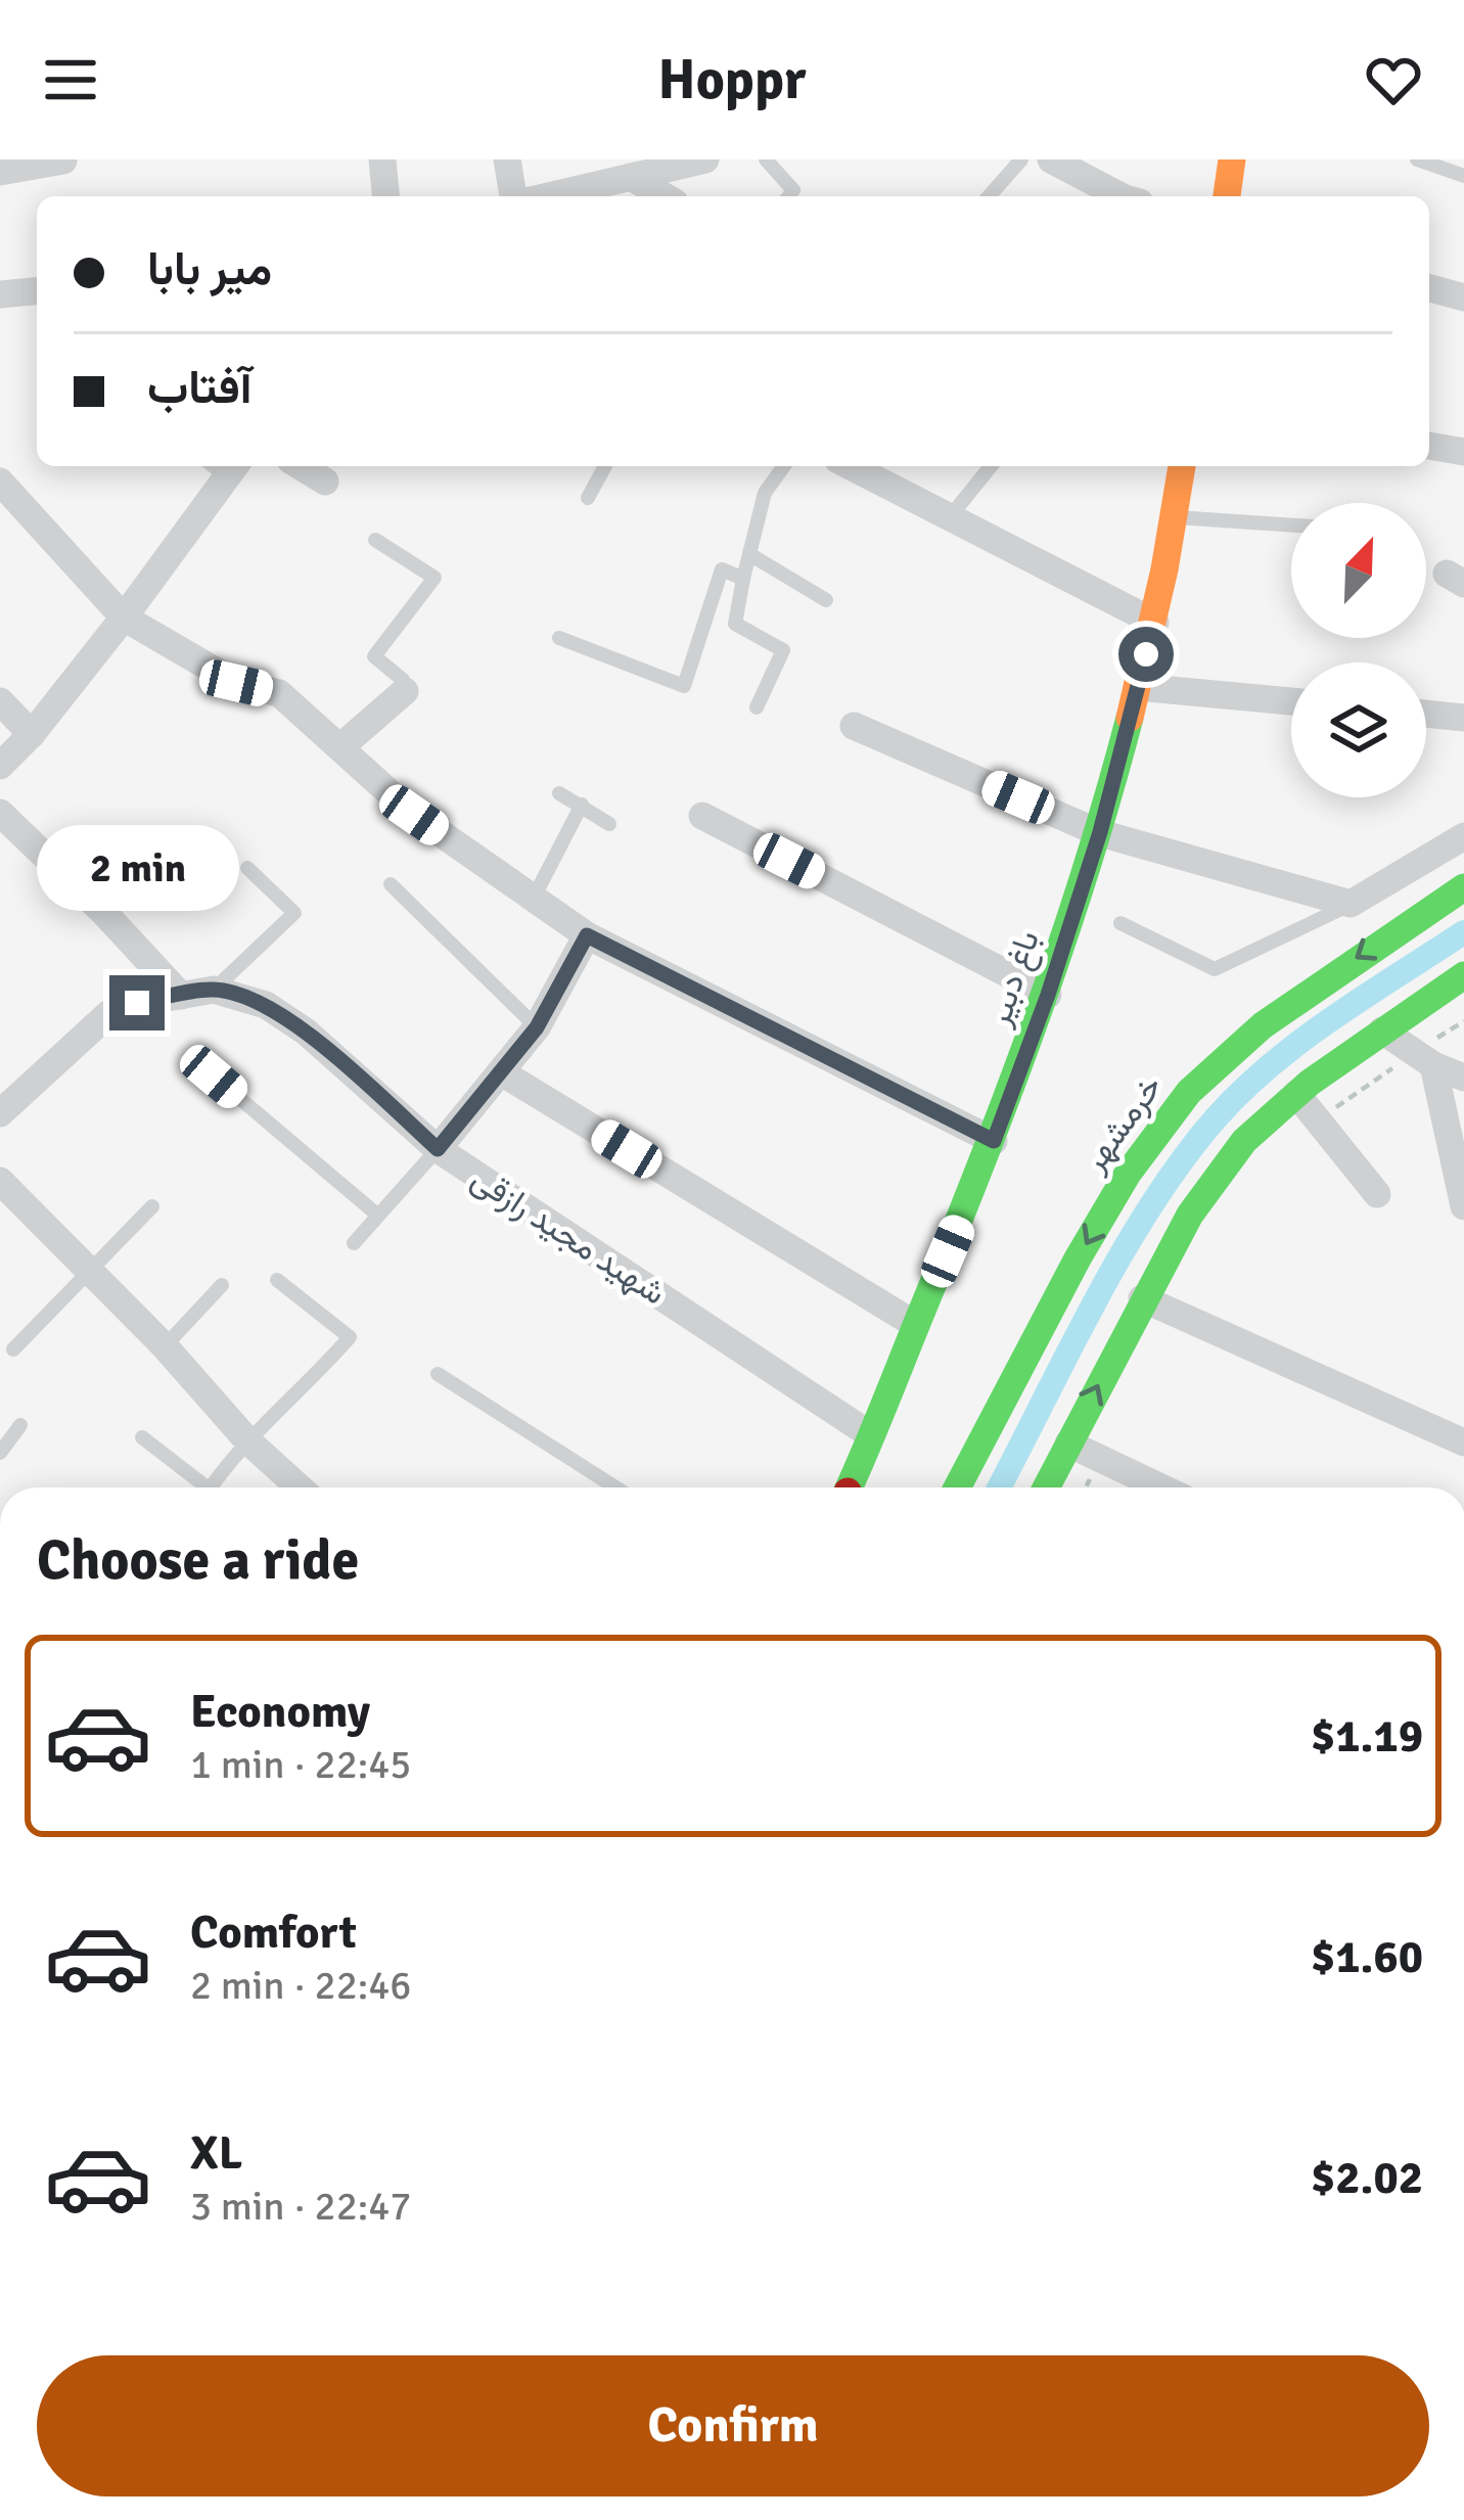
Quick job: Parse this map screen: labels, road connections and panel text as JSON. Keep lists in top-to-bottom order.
{
  "streets": {
    "main road": ["باغ دبیر", "خرمشهر"],
    "street": ["شهید مجید رازقی"]
  },
  "crossings": [
    ["باغ دبیر", "شهید مجید رازقی"]
  ],
  "north": "top right",
  "page": {
    "header": "Hoppr",
    "banner": ["میر بابا", "آفتاب"],
    "bubble": "2 min",
    "heading": "Choose a ride",
    "list": [
      {
        "name": "Economy",
        "note": "1 min · 22:45",
        "value": "$1.19"
      },
      {
        "name": "Comfort",
        "note": "2 min · 22:46",
        "value": "$1.60"
      },
      {
        "name": "XL",
        "note": "3 min · 22:47",
        "value": "$2.02"
      }
    ],
    "buttons": "Confirm"
  }
}
